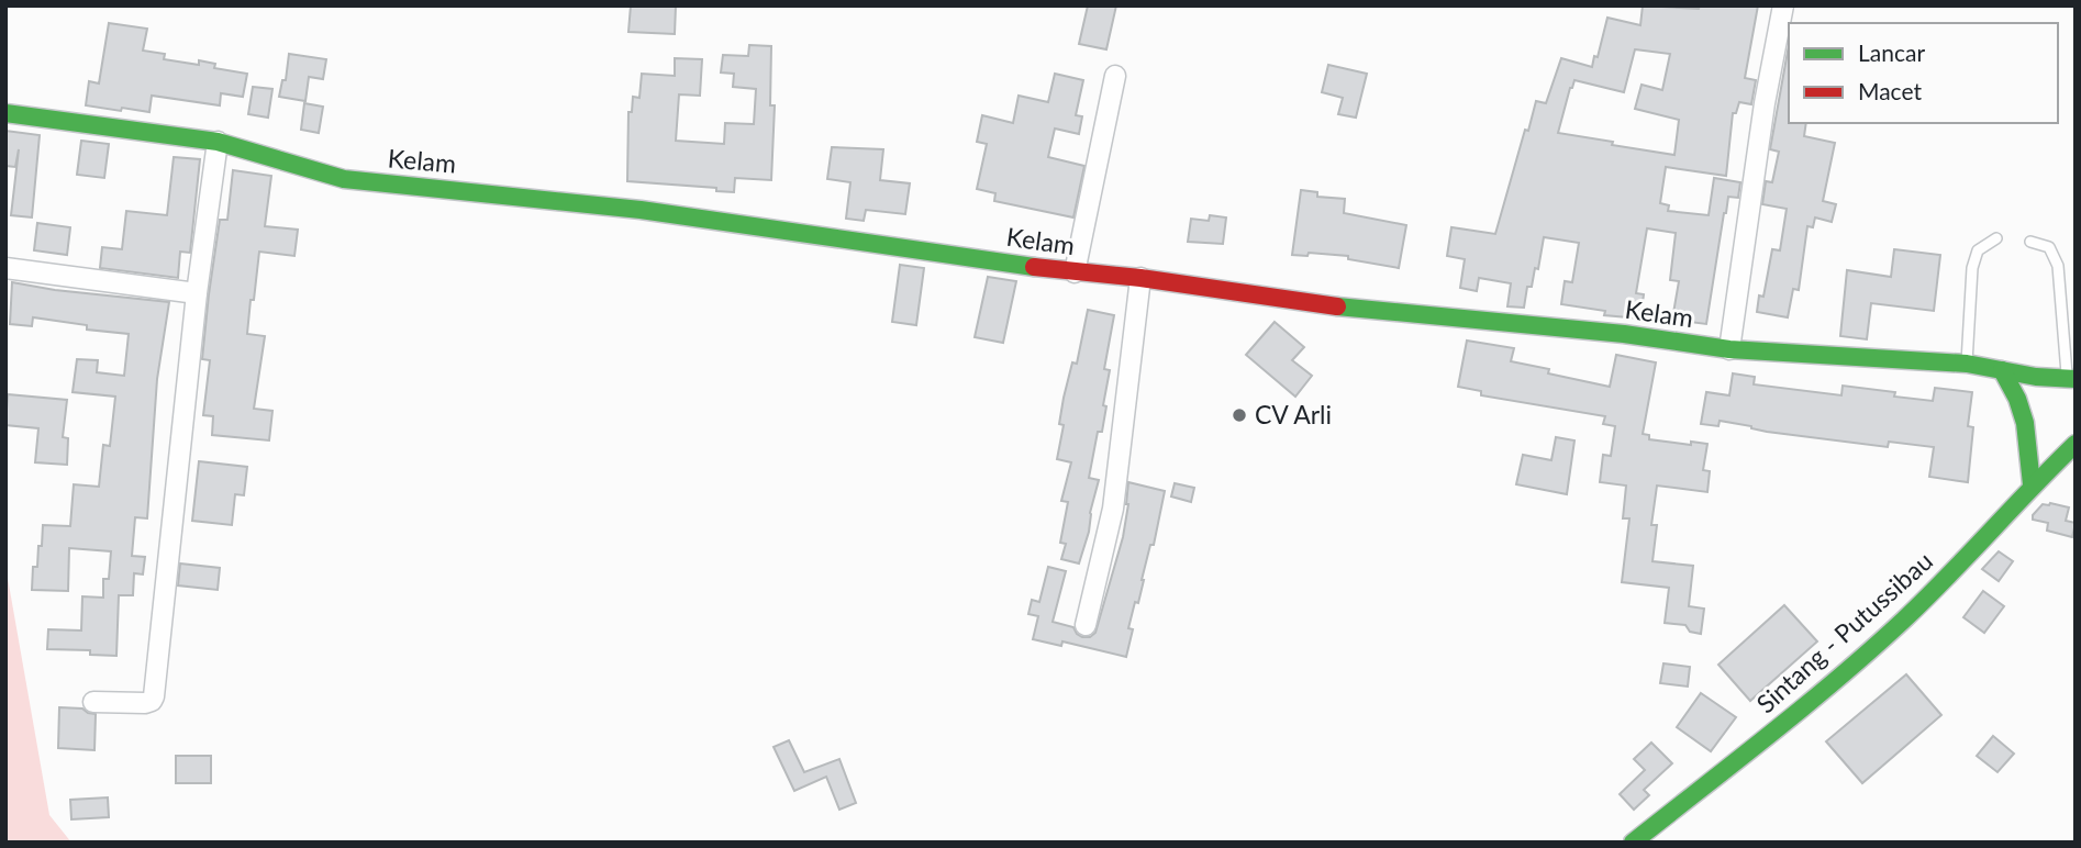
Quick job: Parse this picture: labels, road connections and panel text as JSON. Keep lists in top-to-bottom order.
{
  "streets": {
    "main road": ["Kelam", "Sintang - Putussibau"]
  },
  "places": ["CV Arli"],
  "legend": ["Lancar", "Macet"]
}
